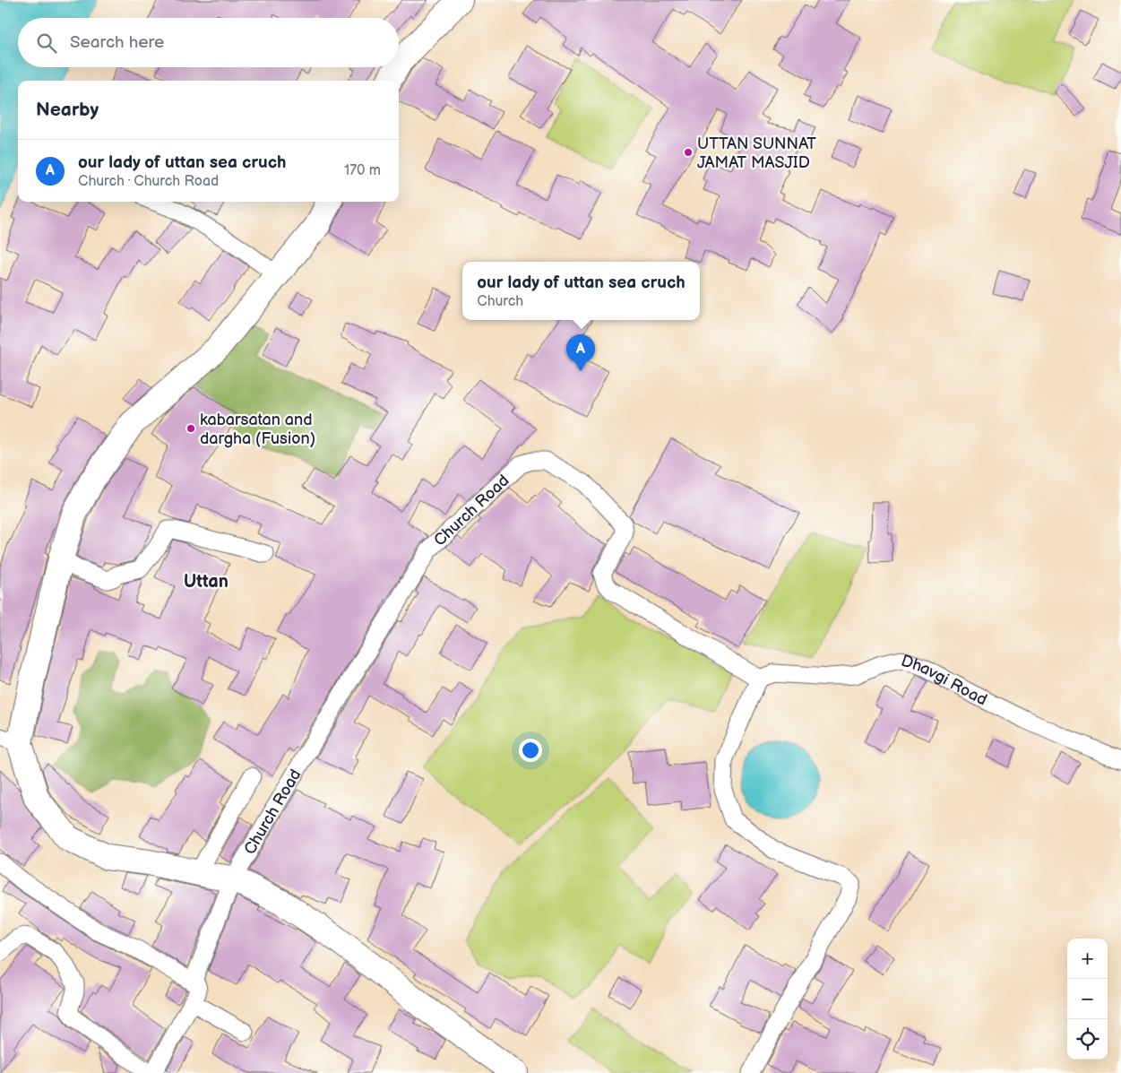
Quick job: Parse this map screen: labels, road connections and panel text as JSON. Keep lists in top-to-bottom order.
{
  "streets": {
    "street": ["Church Road", "Dhavgi Road"]
  },
  "crossings": [
    ["Church Road", "Dhavgi Road"]
  ],
  "districts": ["Uttan"],
  "places": ["UTTAN SUNNAT JAMAT MASJID", "kabarsatan and dargha (Fusion)"],
  "page": {
    "search": "Search here",
    "heading": "Nearby",
    "list": [
      {
        "mark": "A",
        "name": "our lady of uttan sea cruch",
        "note": "Church · Church Road",
        "value": "170 m"
      }
    ],
    "popup": ["our lady of uttan sea cruch", "Church"],
    "pins": "A",
    "map_buttons": ["+", "−"]
  }
}
